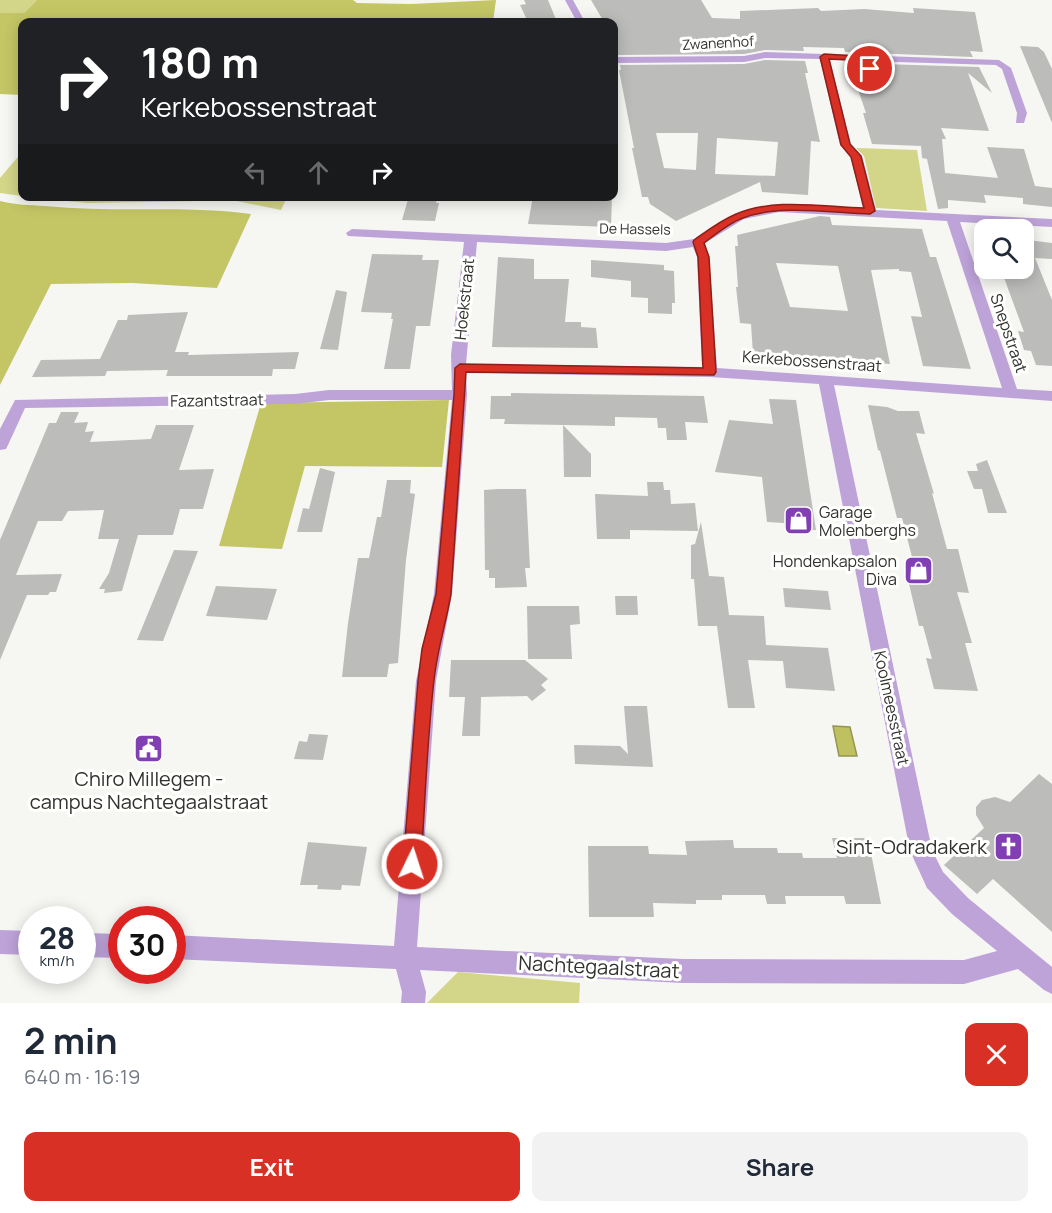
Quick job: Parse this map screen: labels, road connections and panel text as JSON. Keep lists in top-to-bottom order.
{
  "streets": {
    "street": [
      "Zwanenhof",
      "De Hassels",
      "Hoekstraat",
      "Snepstraat",
      "Kerkebossenstraat",
      "Fazantstraat",
      "Koolmeesstraat",
      "Nachtegaalstraat"
    ]
  },
  "crossings": [
    ["De Hassels", "Hoekstraat"],
    ["De Hassels", "Snepstraat"],
    ["Hoekstraat", "Kerkebossenstraat"],
    ["Hoekstraat", "Fazantstraat"],
    ["Hoekstraat", "Nachtegaalstraat"],
    ["Snepstraat", "Kerkebossenstraat"],
    ["Kerkebossenstraat", "Koolmeesstraat"],
    ["Koolmeesstraat", "Nachtegaalstraat"]
  ],
  "places": {
    "shop": ["Garage Molenberghs", "Hondenkapsalon Diva"],
    "public building": ["Chiro Millegem - campus Nachtegaalstraat"],
    "church": ["Sint-Odradakerk"]
  },
  "page": {
    "turn": ["180 m", "Kerkebossenstraat"],
    "speed": "28 km/h",
    "limit": "30",
    "heading": ["2 min", "640 m · 16:19"],
    "buttons": ["Exit", "Share"]
  }
}
